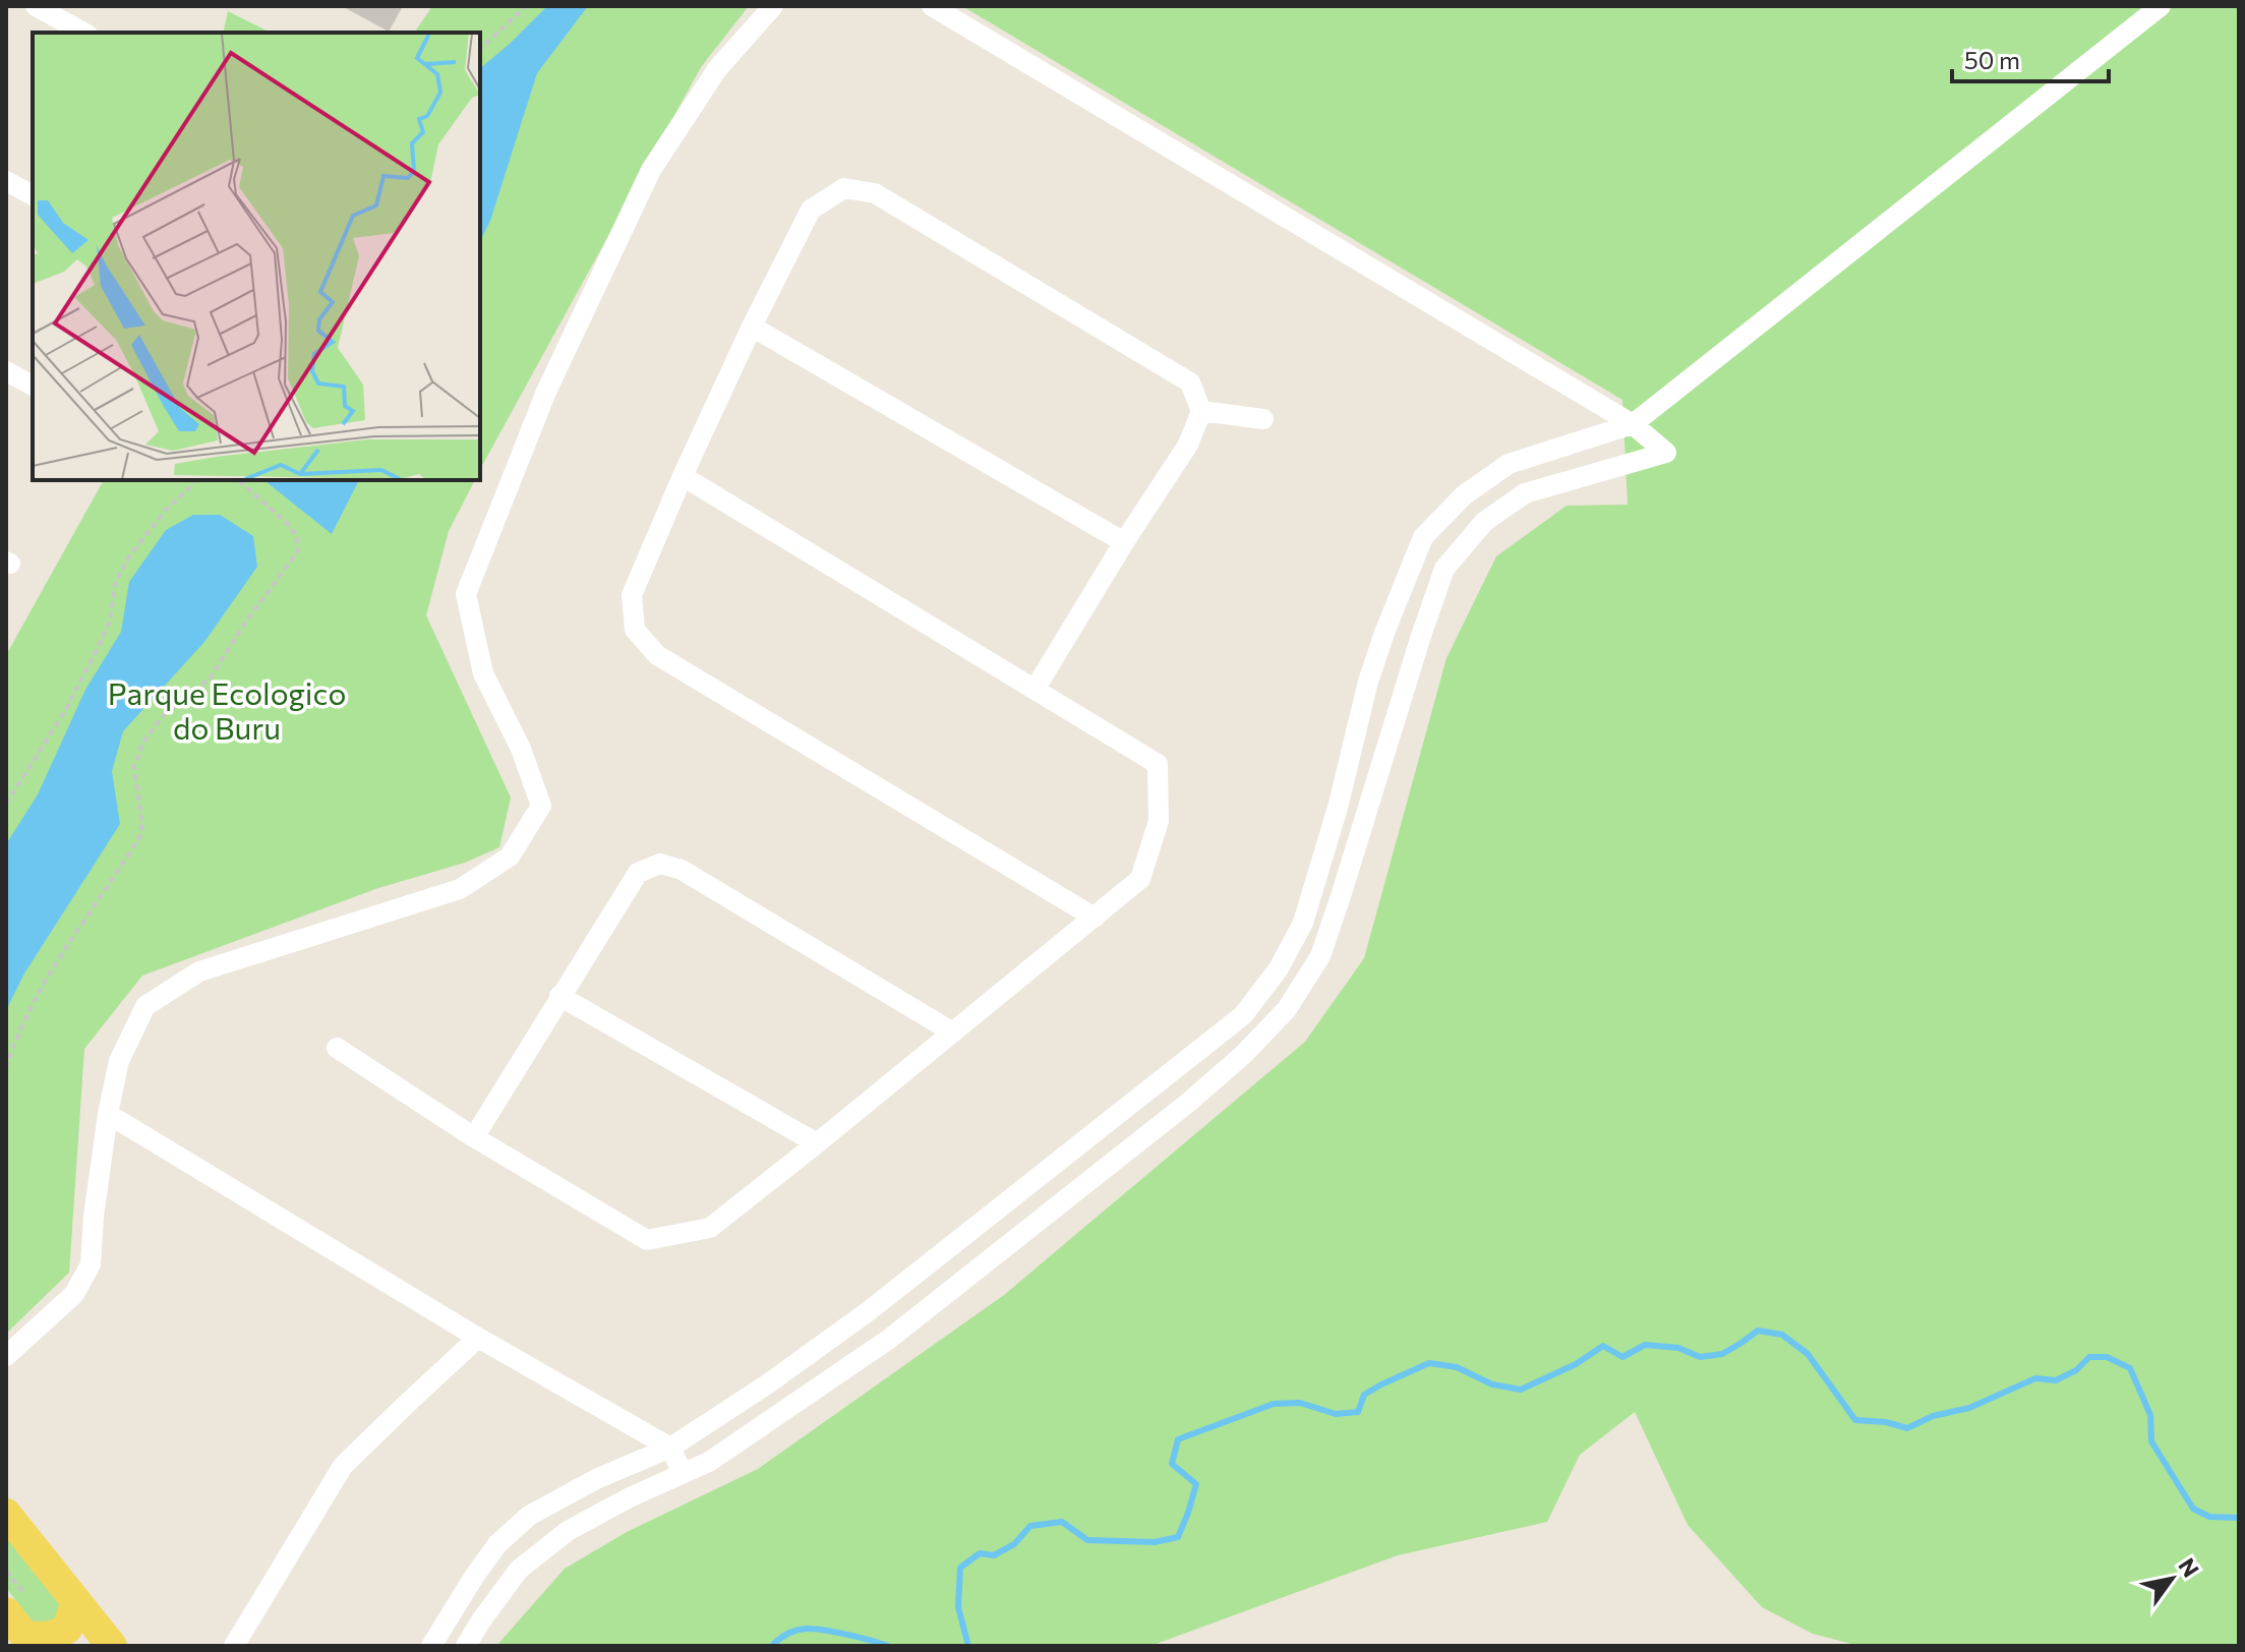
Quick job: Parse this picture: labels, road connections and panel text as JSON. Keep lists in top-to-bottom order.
{
  "parks": ["Parque Ecologico do Buru"],
  "scale_bar": "50 m",
  "north": "top right"
}
